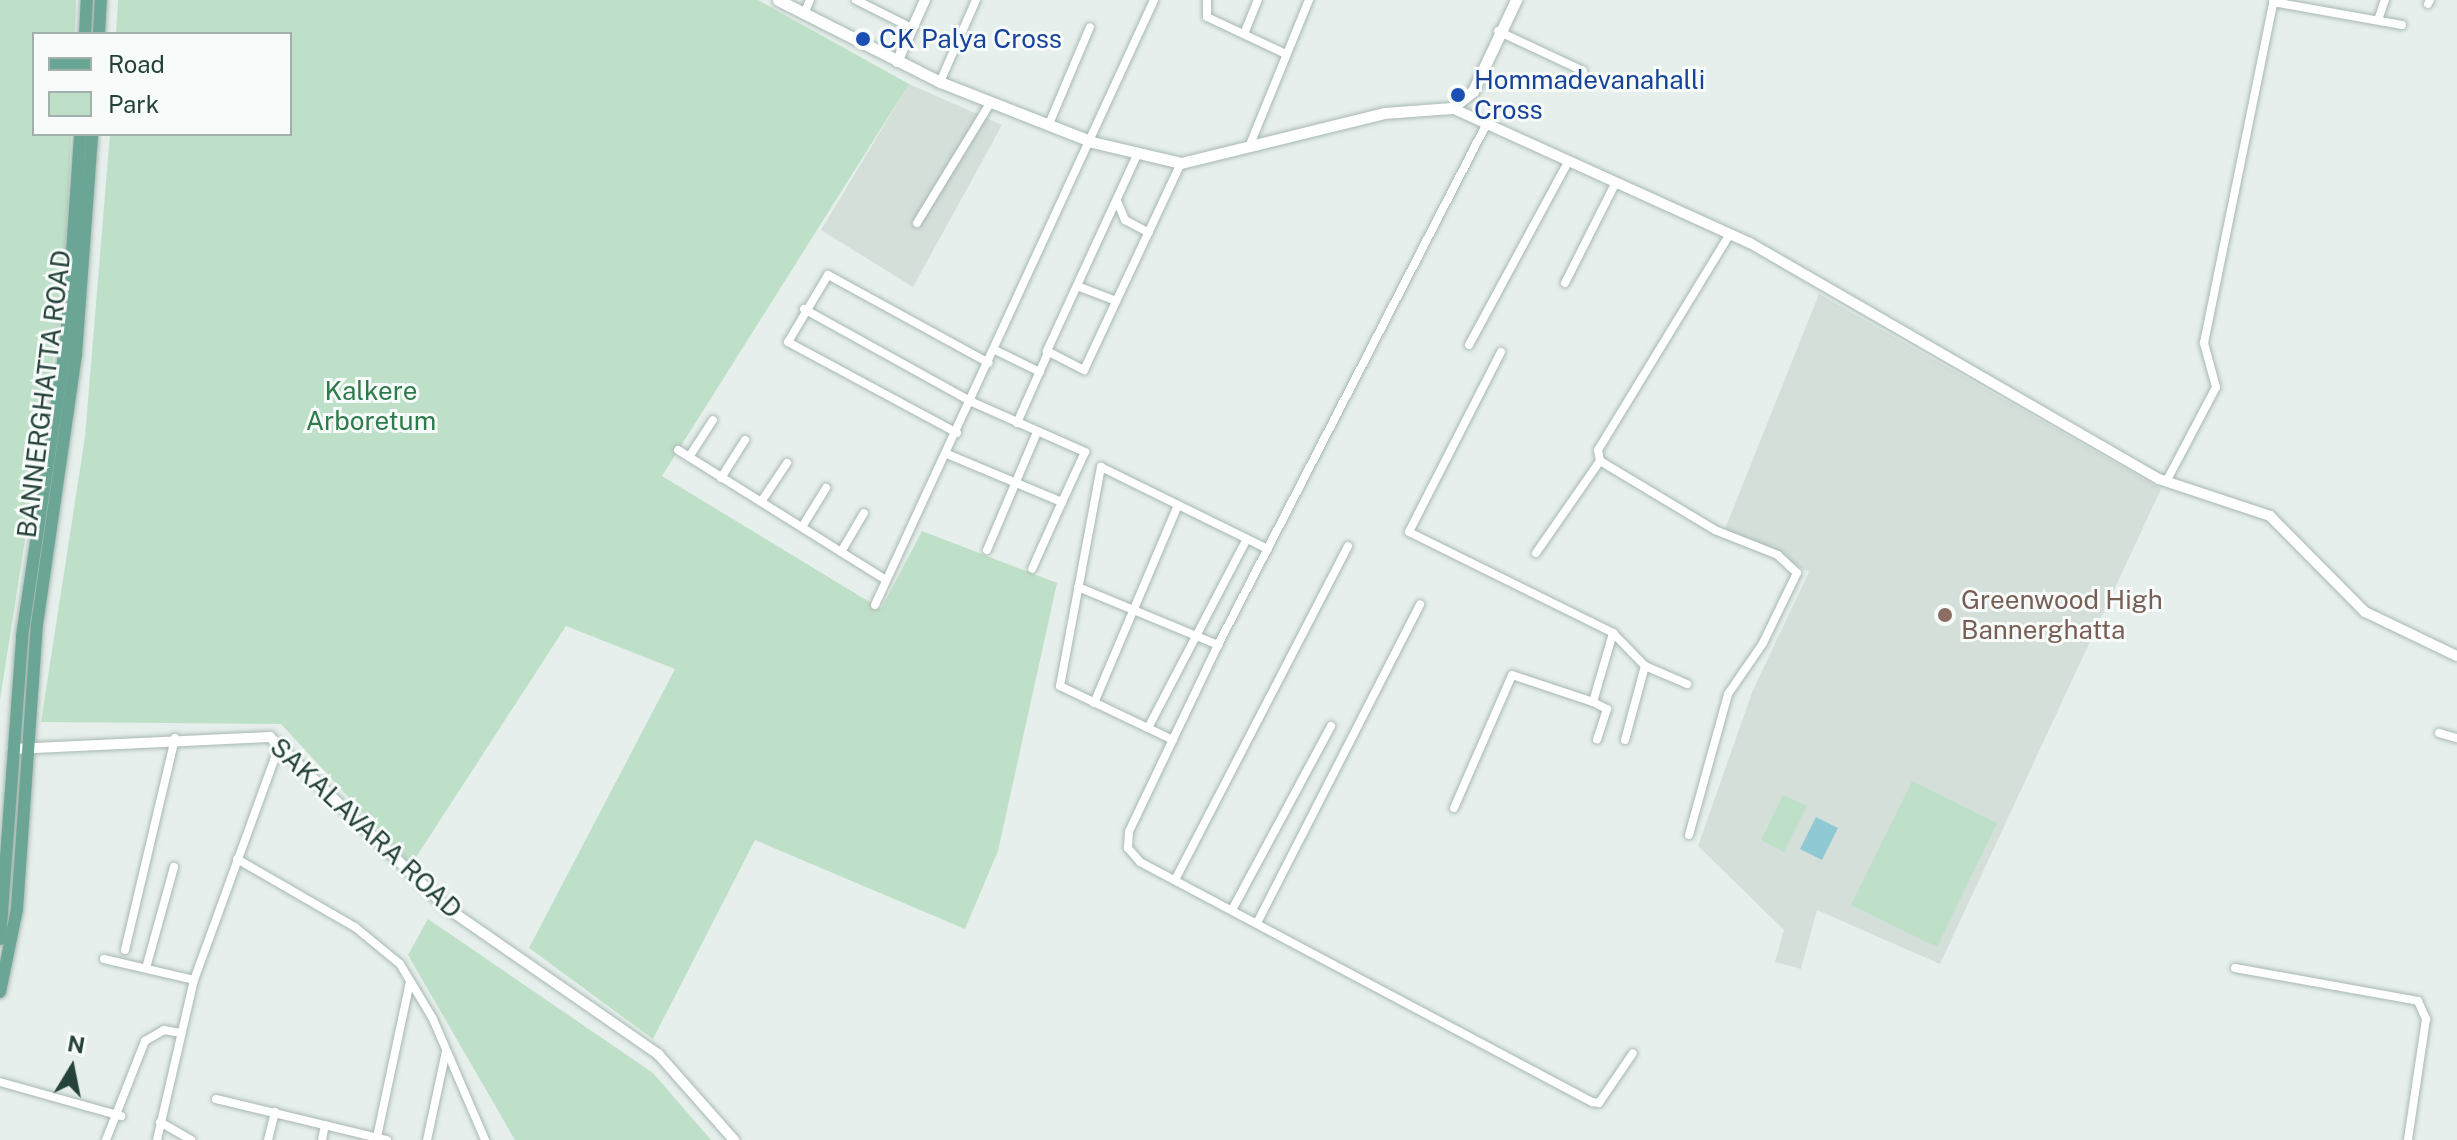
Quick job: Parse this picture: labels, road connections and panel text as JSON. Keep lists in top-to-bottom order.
{
  "streets": {
    "main road": ["BANNERGHATTA ROAD"],
    "street": ["SAKALAVARA ROAD"]
  },
  "crossings": [
    ["BANNERGHATTA ROAD", "SAKALAVARA ROAD"]
  ],
  "parks": ["Kalkere Arboretum"],
  "places": ["CK Palya Cross", "Hommadevanahalli Cross", "Greenwood High Bannerghatta"],
  "legend": ["Road", "Park"],
  "north": "top"
}
